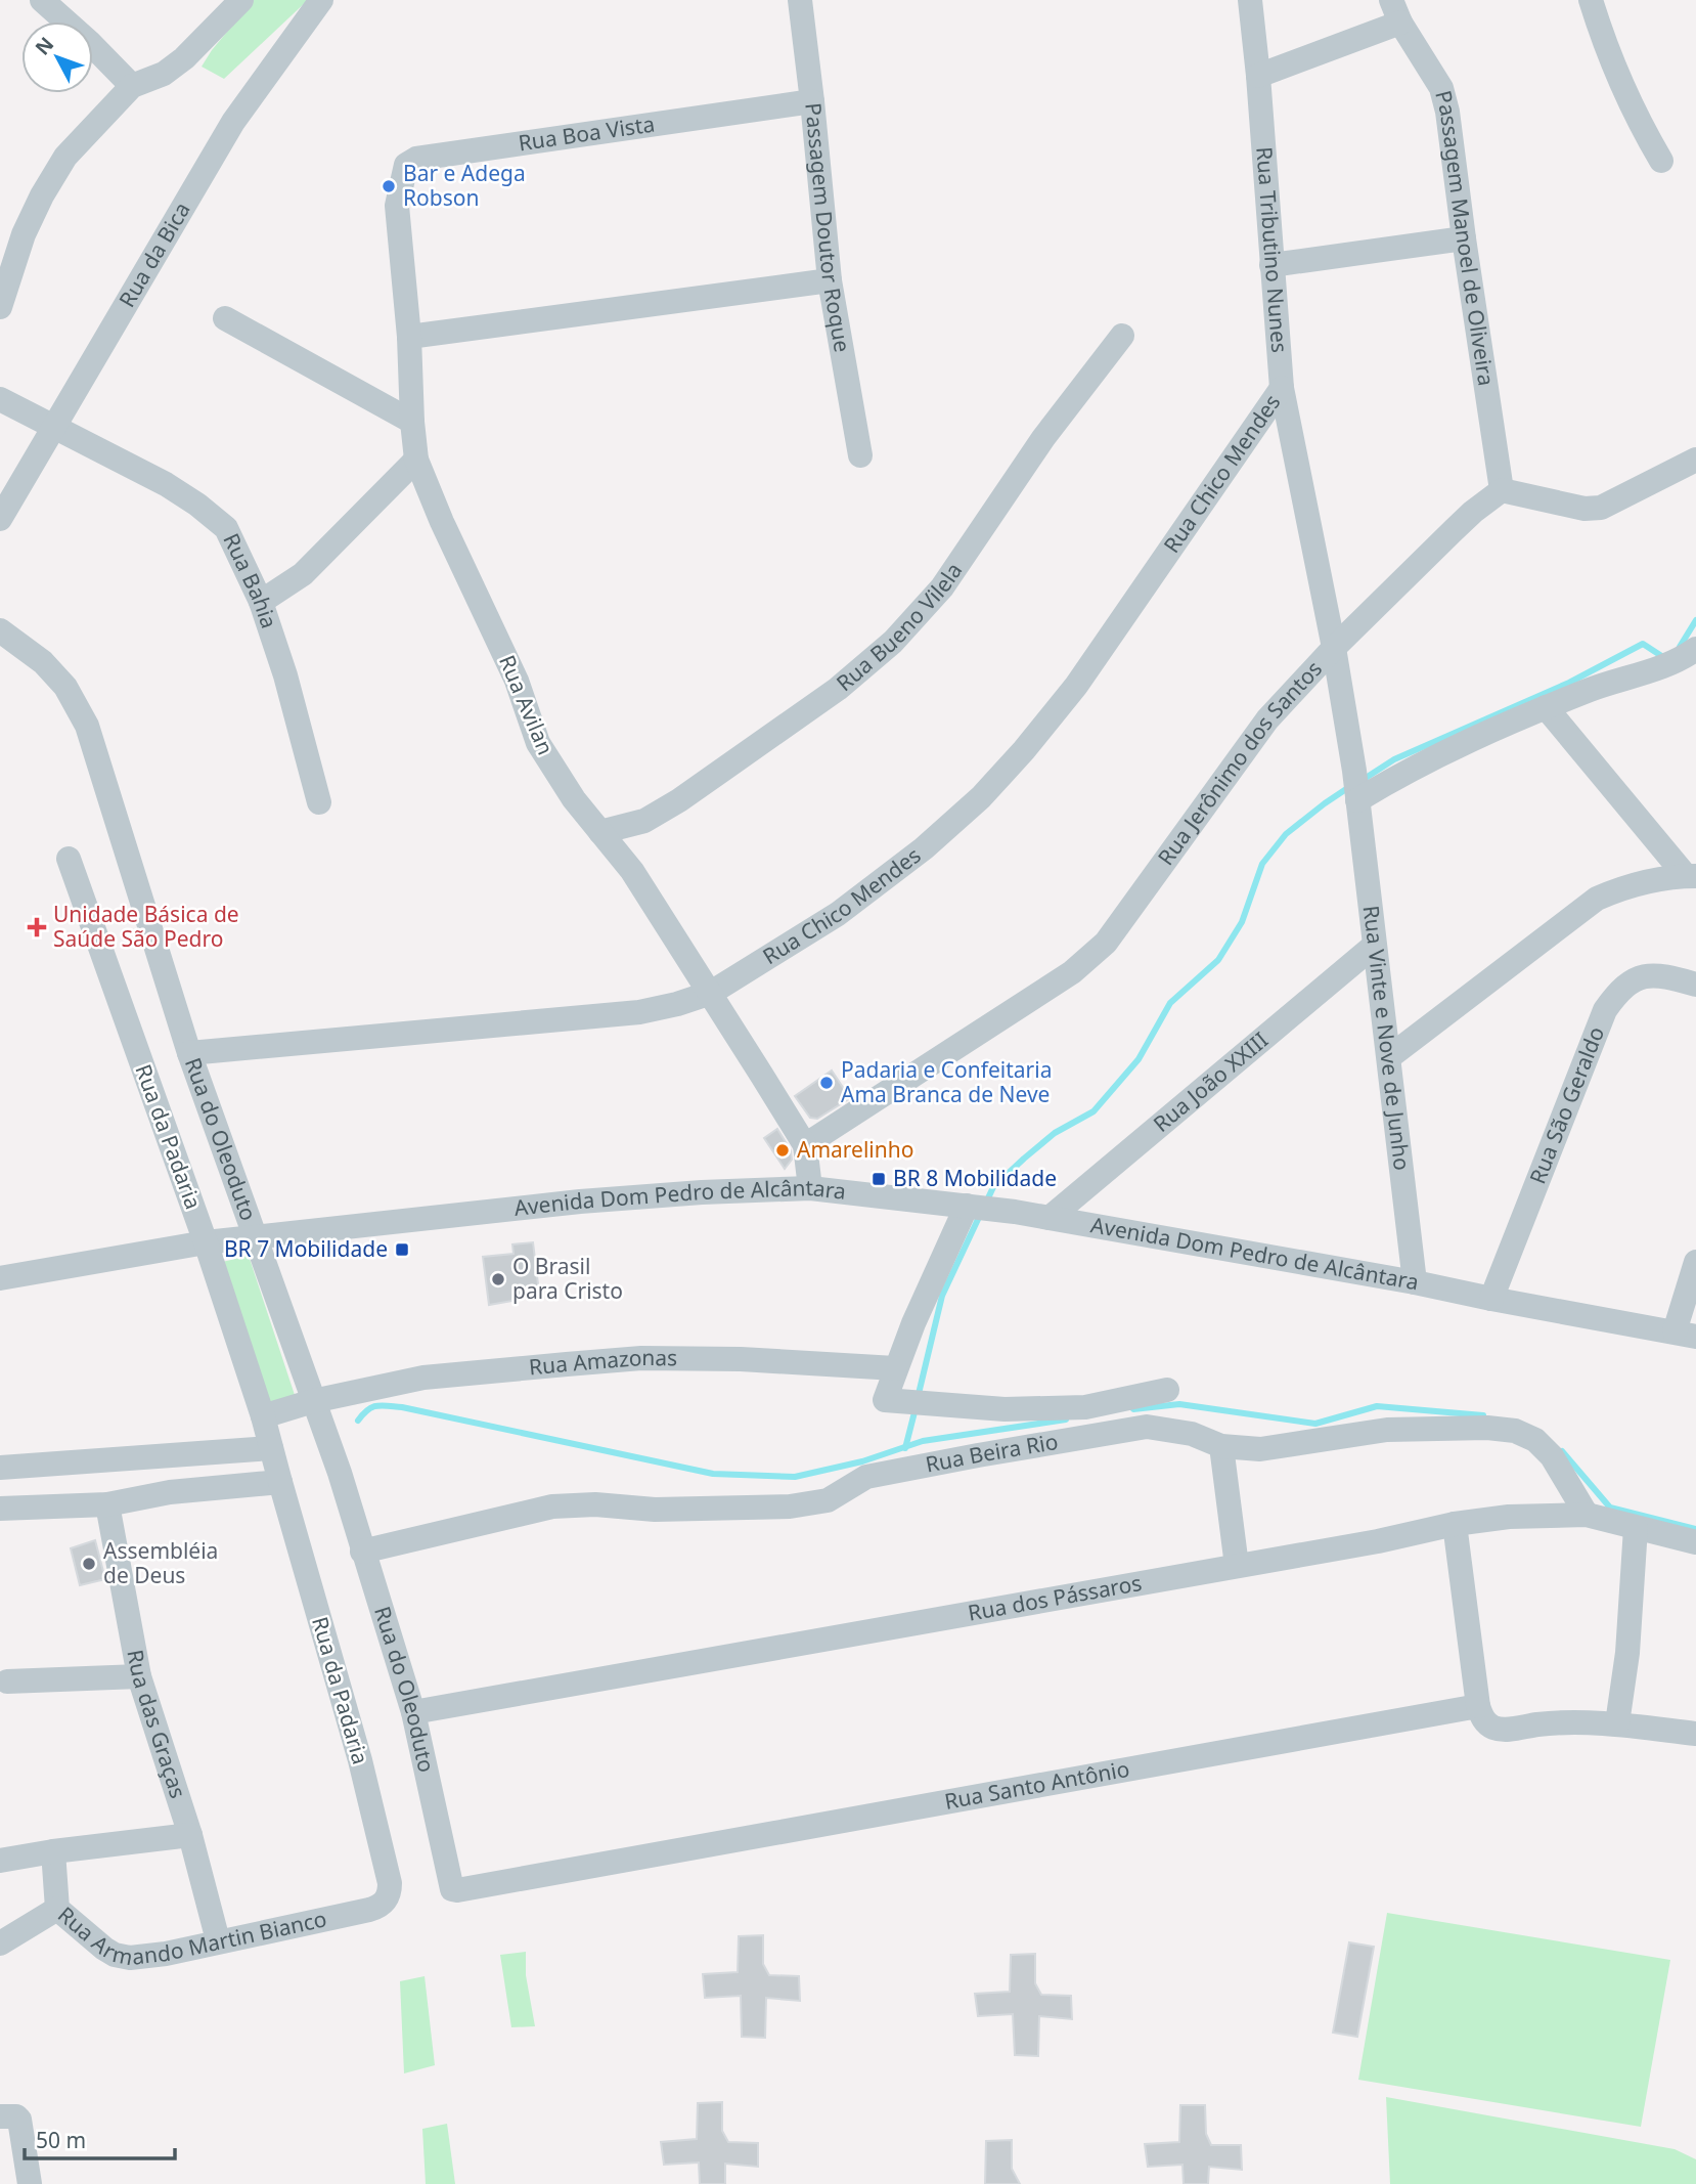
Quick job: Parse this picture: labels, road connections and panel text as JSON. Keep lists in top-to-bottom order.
{
  "streets": {
    "street": [
      "Rua Boa Vista",
      "Passagem Doutor Roque",
      "Passagem Manoel de Oliveira",
      "Rua Tributino Nunes",
      "Rua da Bica",
      "Rua Chico Mendes",
      "Rua Bahia",
      "Rua Bueno Vilela",
      "Rua Avilan",
      "Rua Jerônimo dos Santos",
      "Rua Vinte e Nove de Junho",
      "Rua João XXIII",
      "Rua São Geraldo",
      "Rua da Padaria",
      "Rua do Oleoduto",
      "Avenida Dom Pedro de Alcântara",
      "Rua Amazonas",
      "Rua Beira Rio",
      "Rua dos Pássaros",
      "Rua das Graças",
      "Rua Santo Antônio",
      "Rua Armando Martin Bianco"
    ]
  },
  "crossings": [
    ["Rua Boa Vista", "Passagem Doutor Roque"],
    ["Rua Boa Vista", "Rua Avilan"],
    ["Passagem Manoel de Oliveira", "Rua Jerônimo dos Santos"],
    ["Rua Tributino Nunes", "Rua Chico Mendes"],
    ["Rua Tributino Nunes", "Rua Jerônimo dos Santos"],
    ["Rua Tributino Nunes", "Rua Vinte e Nove de Junho"],
    ["Rua da Bica", "Rua Bahia"],
    ["Rua Chico Mendes", "Rua Avilan"],
    ["Rua Chico Mendes", "Rua do Oleoduto"],
    ["Rua Bueno Vilela", "Rua Avilan"],
    ["Rua Avilan", "Rua Jerônimo dos Santos"],
    ["Rua Avilan", "Avenida Dom Pedro de Alcântara"],
    ["Rua Vinte e Nove de Junho", "Rua João XXIII"],
    ["Rua Vinte e Nove de Junho", "Avenida Dom Pedro de Alcântara"],
    ["Rua João XXIII", "Avenida Dom Pedro de Alcântara"],
    ["Rua São Geraldo", "Avenida Dom Pedro de Alcântara"],
    ["Rua da Padaria", "Avenida Dom Pedro de Alcântara"],
    ["Rua da Padaria", "Rua Amazonas"],
    ["Rua da Padaria", "Rua Armando Martin Bianco"],
    ["Rua do Oleoduto", "Avenida Dom Pedro de Alcântara"],
    ["Rua do Oleoduto", "Rua Amazonas"],
    ["Rua do Oleoduto", "Rua Beira Rio"],
    ["Rua do Oleoduto", "Rua dos Pássaros"],
    ["Rua do Oleoduto", "Rua Santo Antônio"],
    ["Rua Beira Rio", "Rua dos Pássaros"],
    ["Rua das Graças", "Rua Armando Martin Bianco"]
  ],
  "places": {
    "other": [
      "Bar e Adega Robson",
      "Padaria e Confeitaria Ama Branca de Neve",
      "Amarelinho",
      "O Brasil para Cristo",
      "Assembléia de Deus"
    ],
    "health": ["Unidade Básica de Saúde São Pedro"],
    "transit": ["BR 8 Mobilidade", "BR 7 Mobilidade"]
  },
  "scale_bar": "50 m",
  "north": "top left"
}
